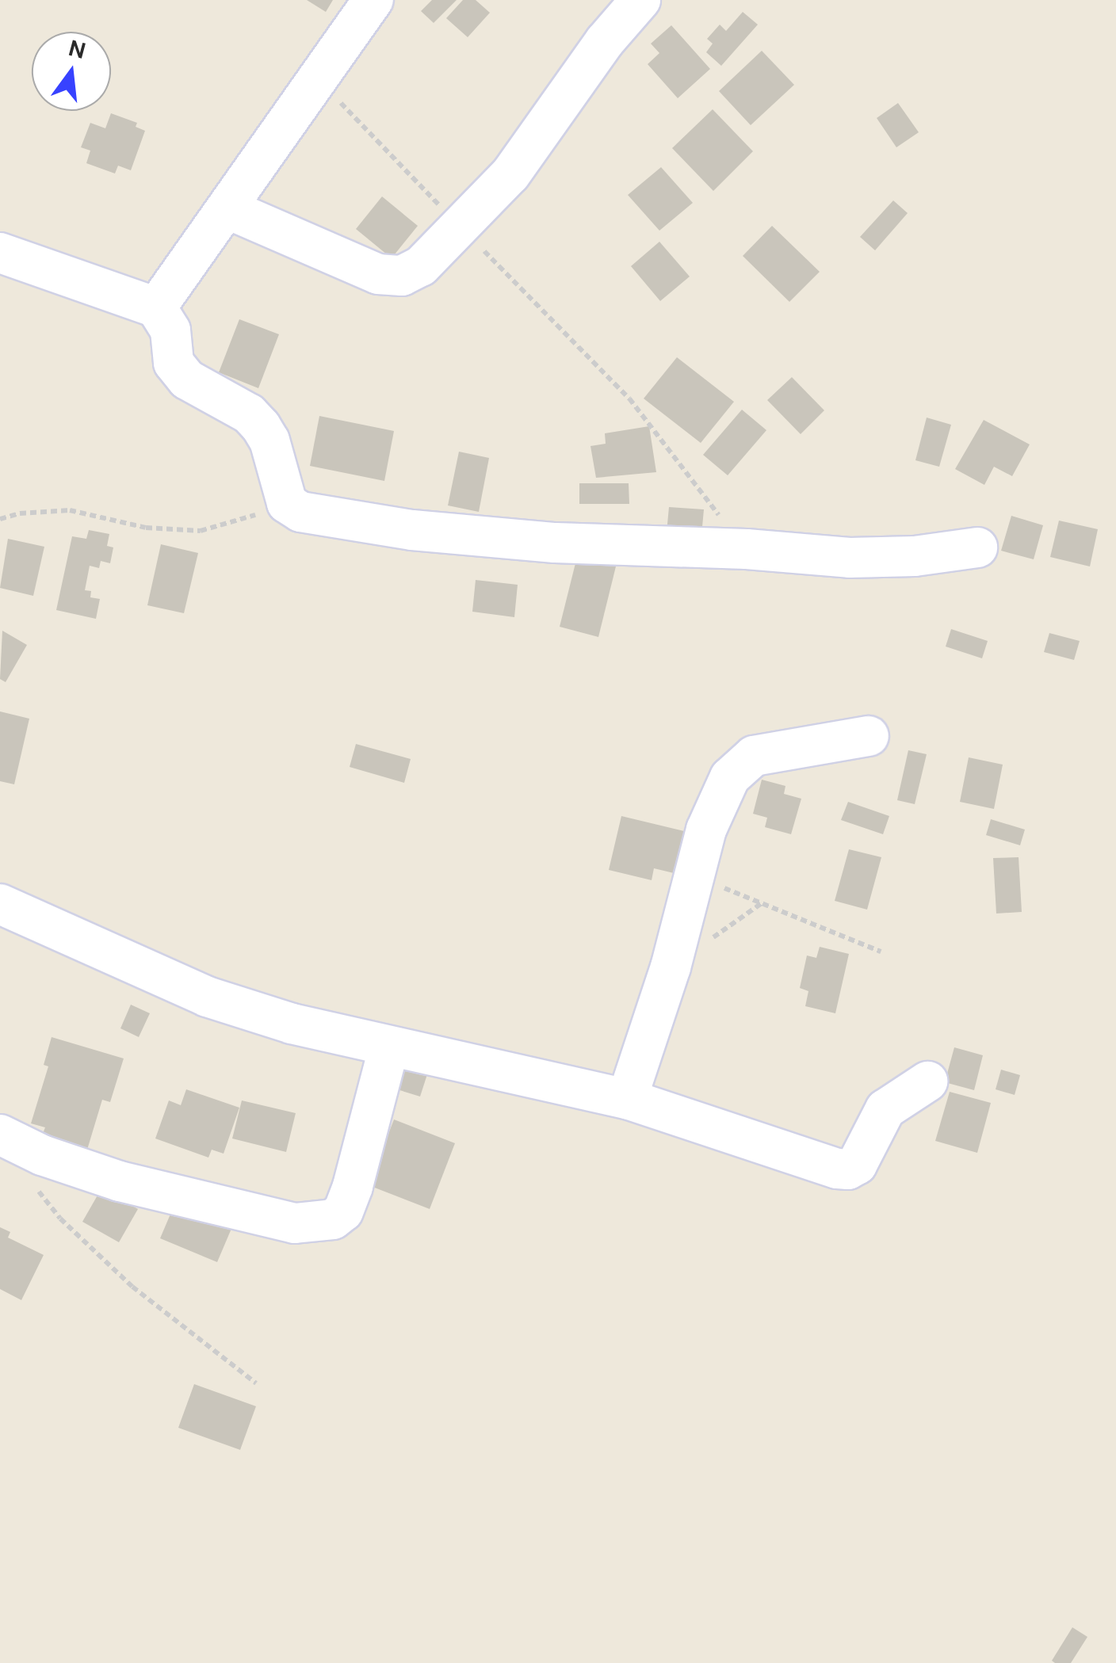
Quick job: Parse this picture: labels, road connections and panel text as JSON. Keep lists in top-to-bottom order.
{
  "north": "top"
}
